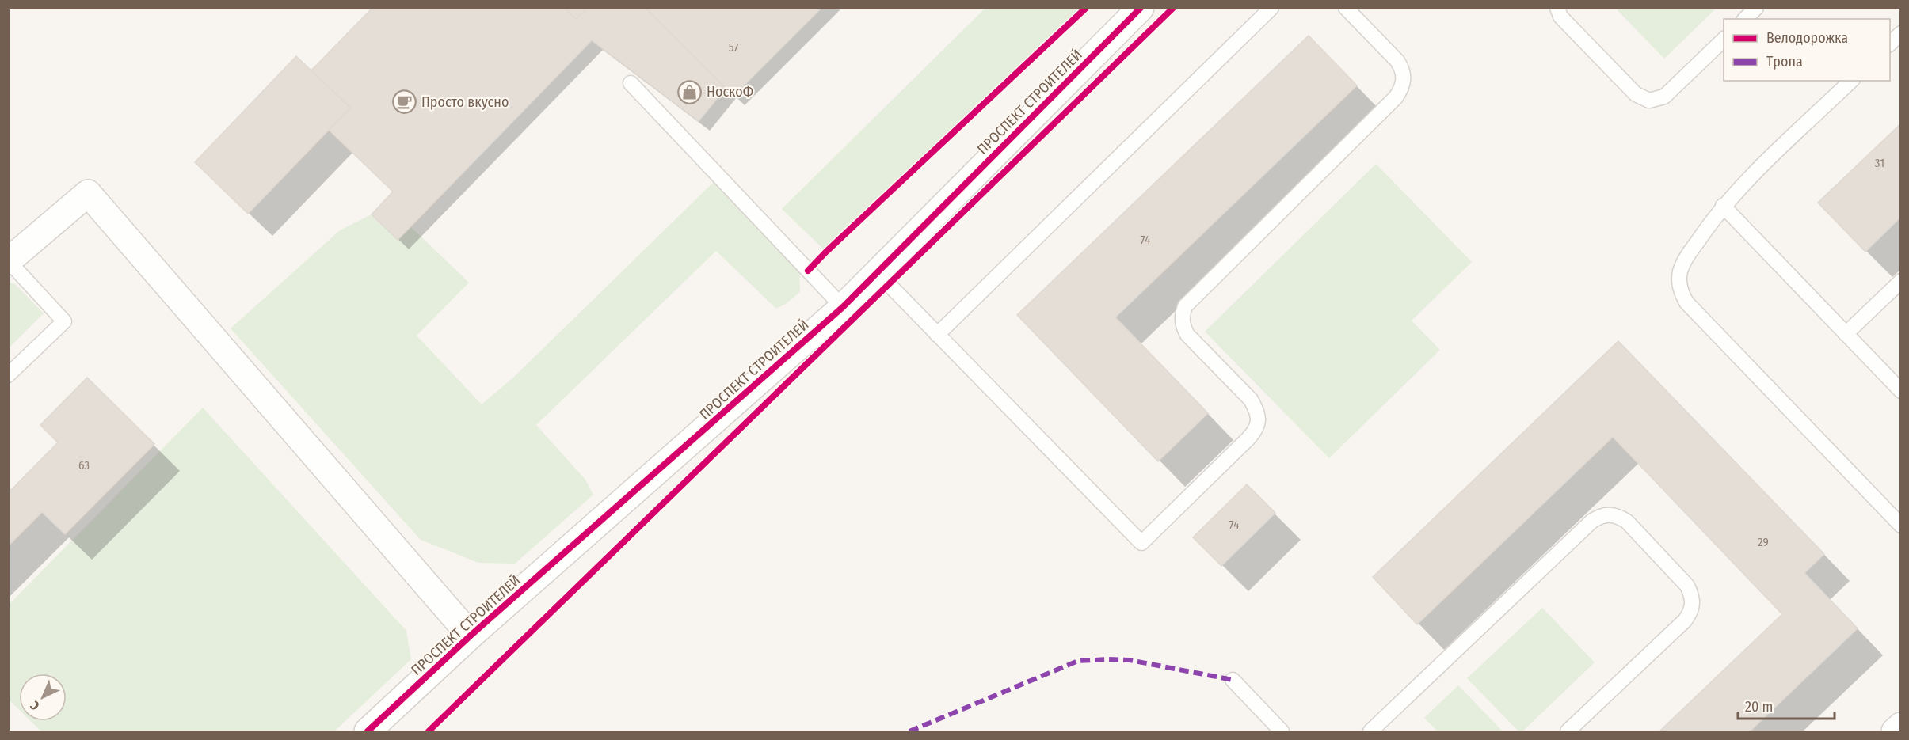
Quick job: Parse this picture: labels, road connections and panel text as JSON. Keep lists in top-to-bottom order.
{
  "streets": {
    "street": ["ПРОСПЕКТ СТРОИТЕЛЕЙ"]
  },
  "places": {
    "shop": ["НоскоФ"],
    "cafe": ["Просто вкусно"]
  },
  "house_numbers": [
    "57",
    "31",
    "74",
    "63",
    "74",
    "29"
  ],
  "legend": ["Велодорожка", "Тропа"],
  "scale_bar": "20 m",
  "north": "bottom left"
}
